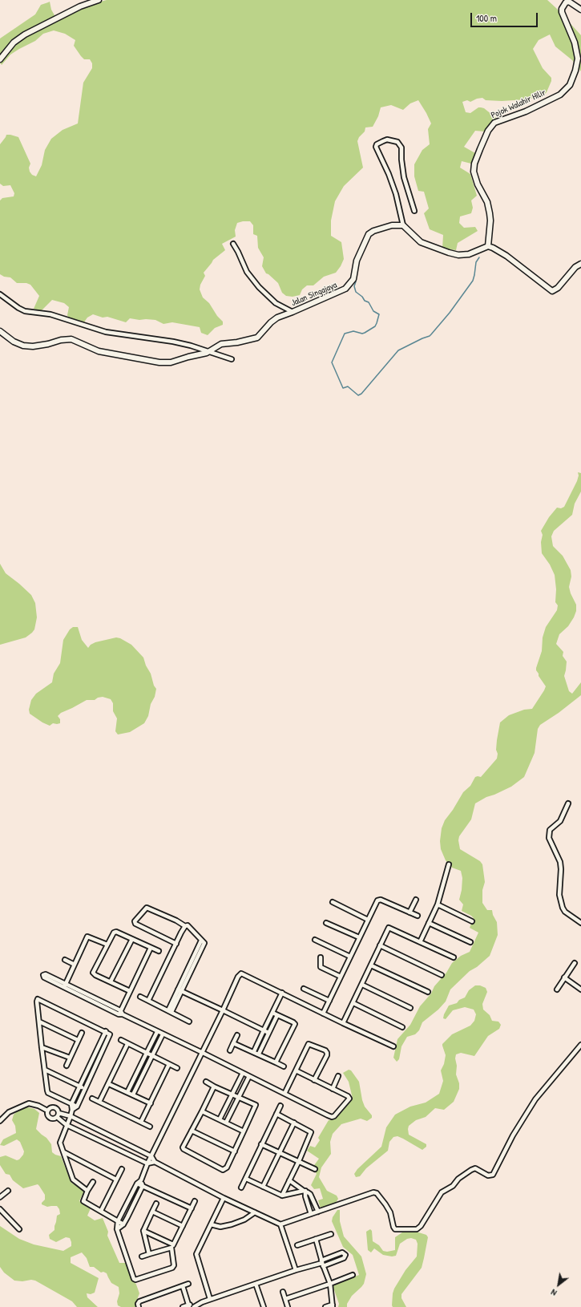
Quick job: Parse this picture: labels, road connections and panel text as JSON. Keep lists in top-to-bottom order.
{
  "streets": {
    "street": ["Pojok Walahir Hilir", "Jalan Singajaya"]
  },
  "scale_bar": "100 m",
  "north": "bottom left"
}
